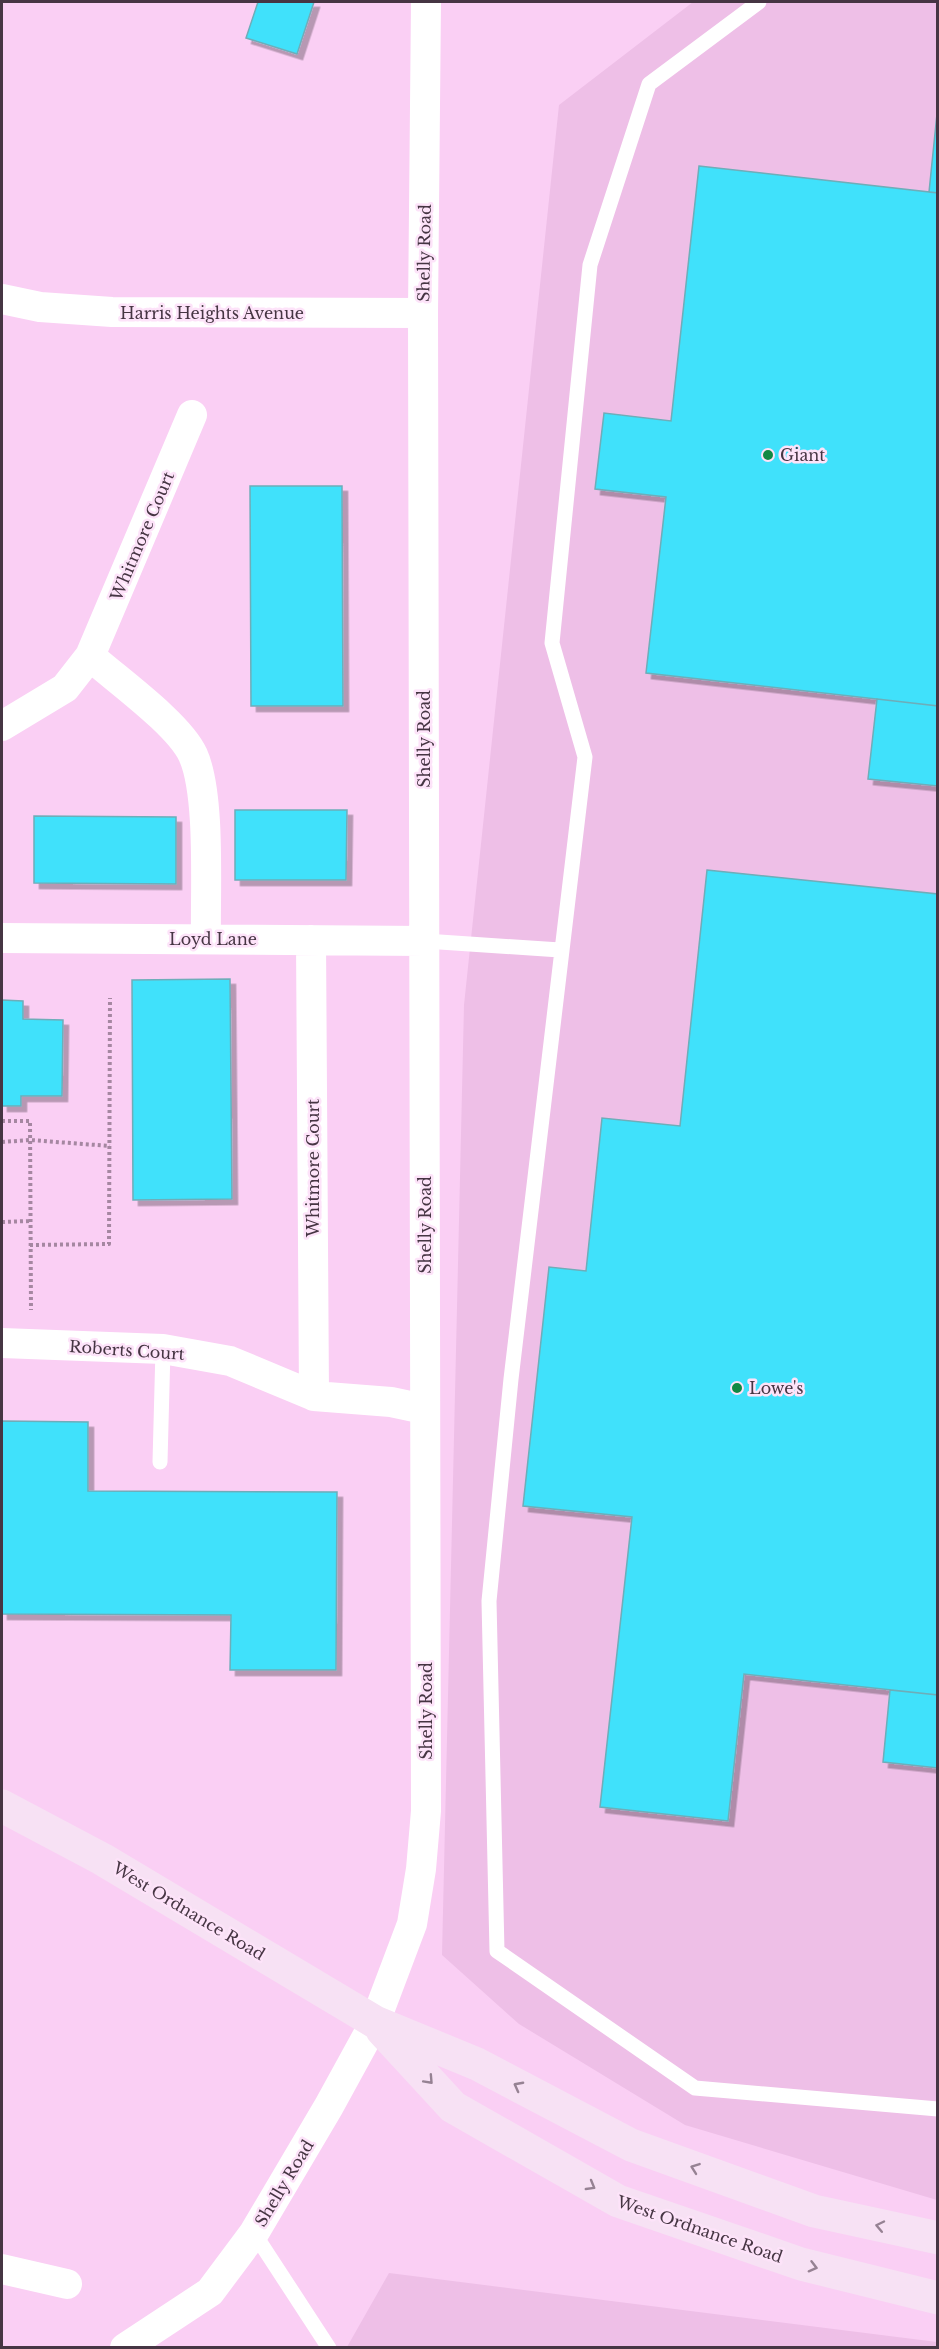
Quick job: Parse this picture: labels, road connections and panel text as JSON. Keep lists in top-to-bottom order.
{
  "streets": {
    "main road": ["West Ordnance Road"],
    "street": [
      "Shelly Road",
      "Harris Heights Avenue",
      "Whitmore Court",
      "Loyd Lane",
      "Roberts Court"
    ]
  },
  "crossings": [
    ["Shelly Road", "Harris Heights Avenue"],
    ["Shelly Road", "Loyd Lane"],
    ["Shelly Road", "Roberts Court"],
    ["Shelly Road", "West Ordnance Road"],
    ["Whitmore Court", "Loyd Lane"],
    ["Whitmore Court", "Roberts Court"]
  ],
  "places": ["Giant", "Lowe's"]
}
